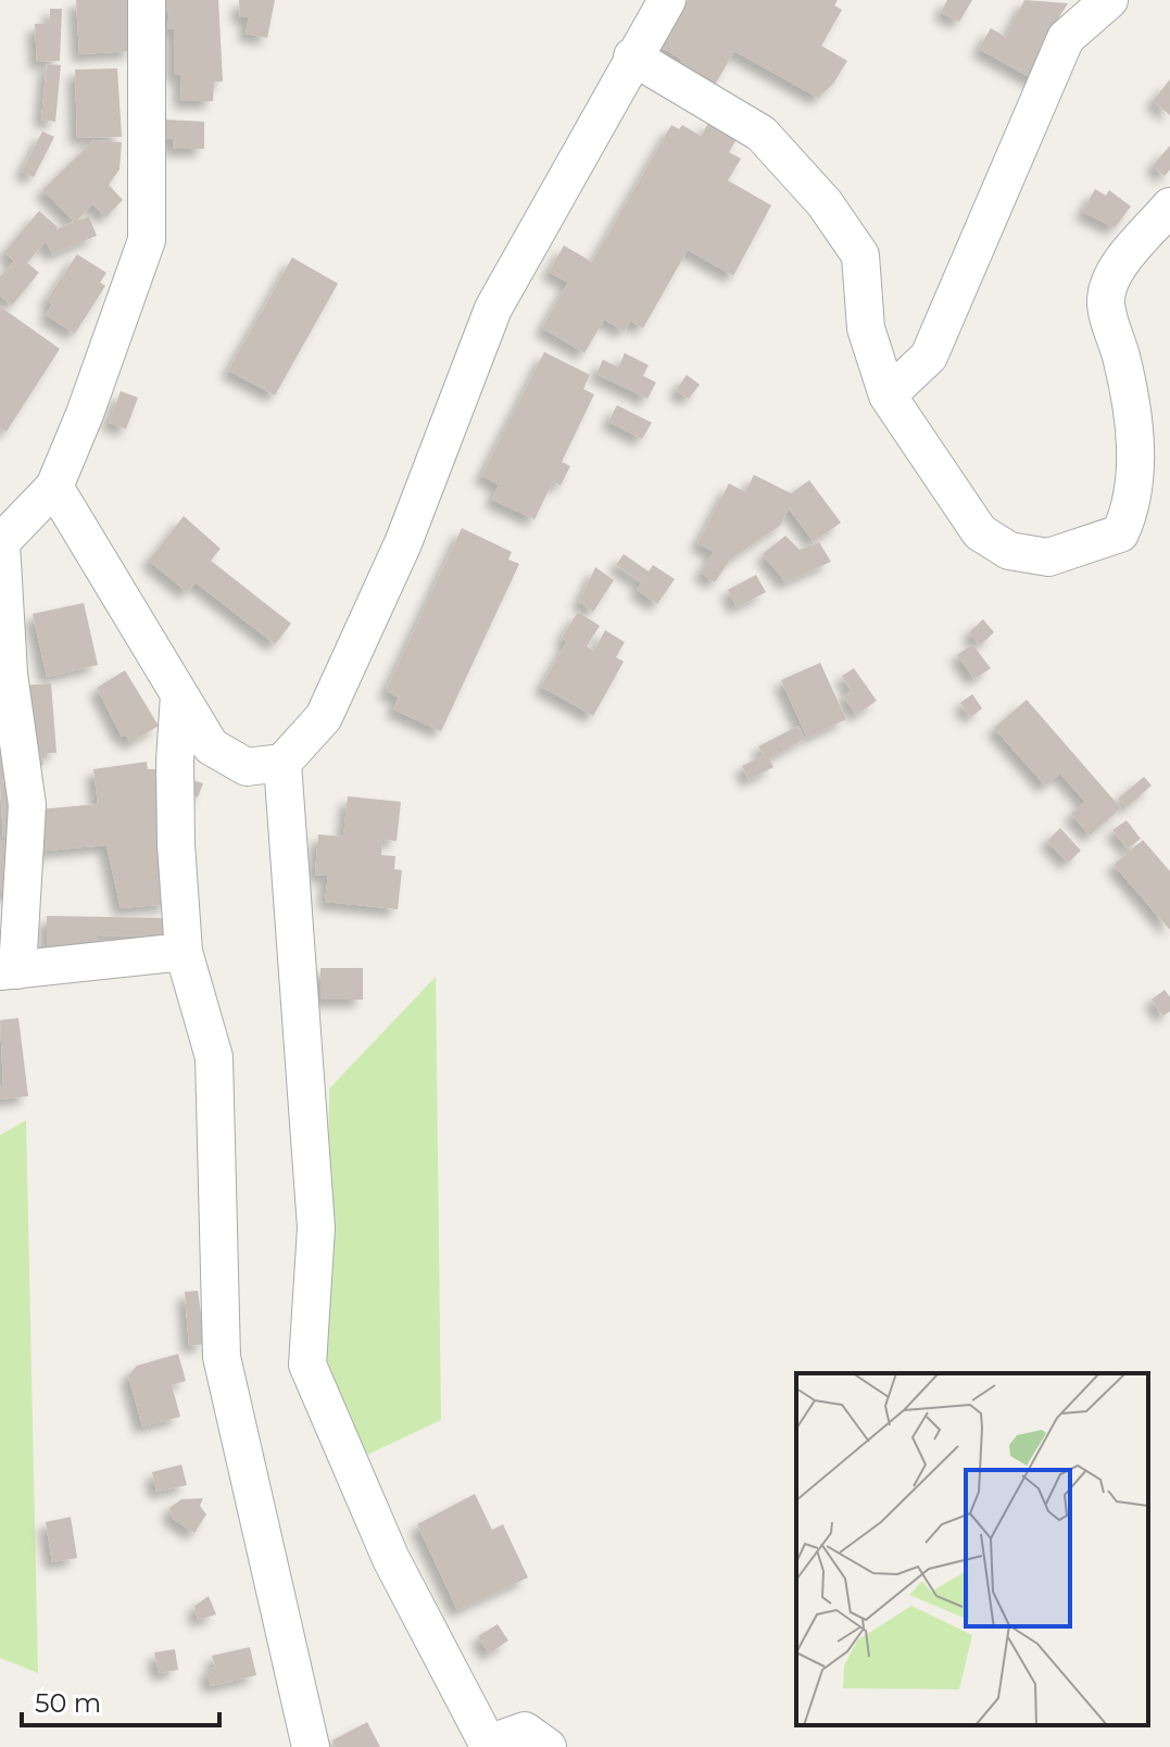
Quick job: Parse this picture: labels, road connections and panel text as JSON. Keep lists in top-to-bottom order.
{
  "scale_bar": "50 m"
}
